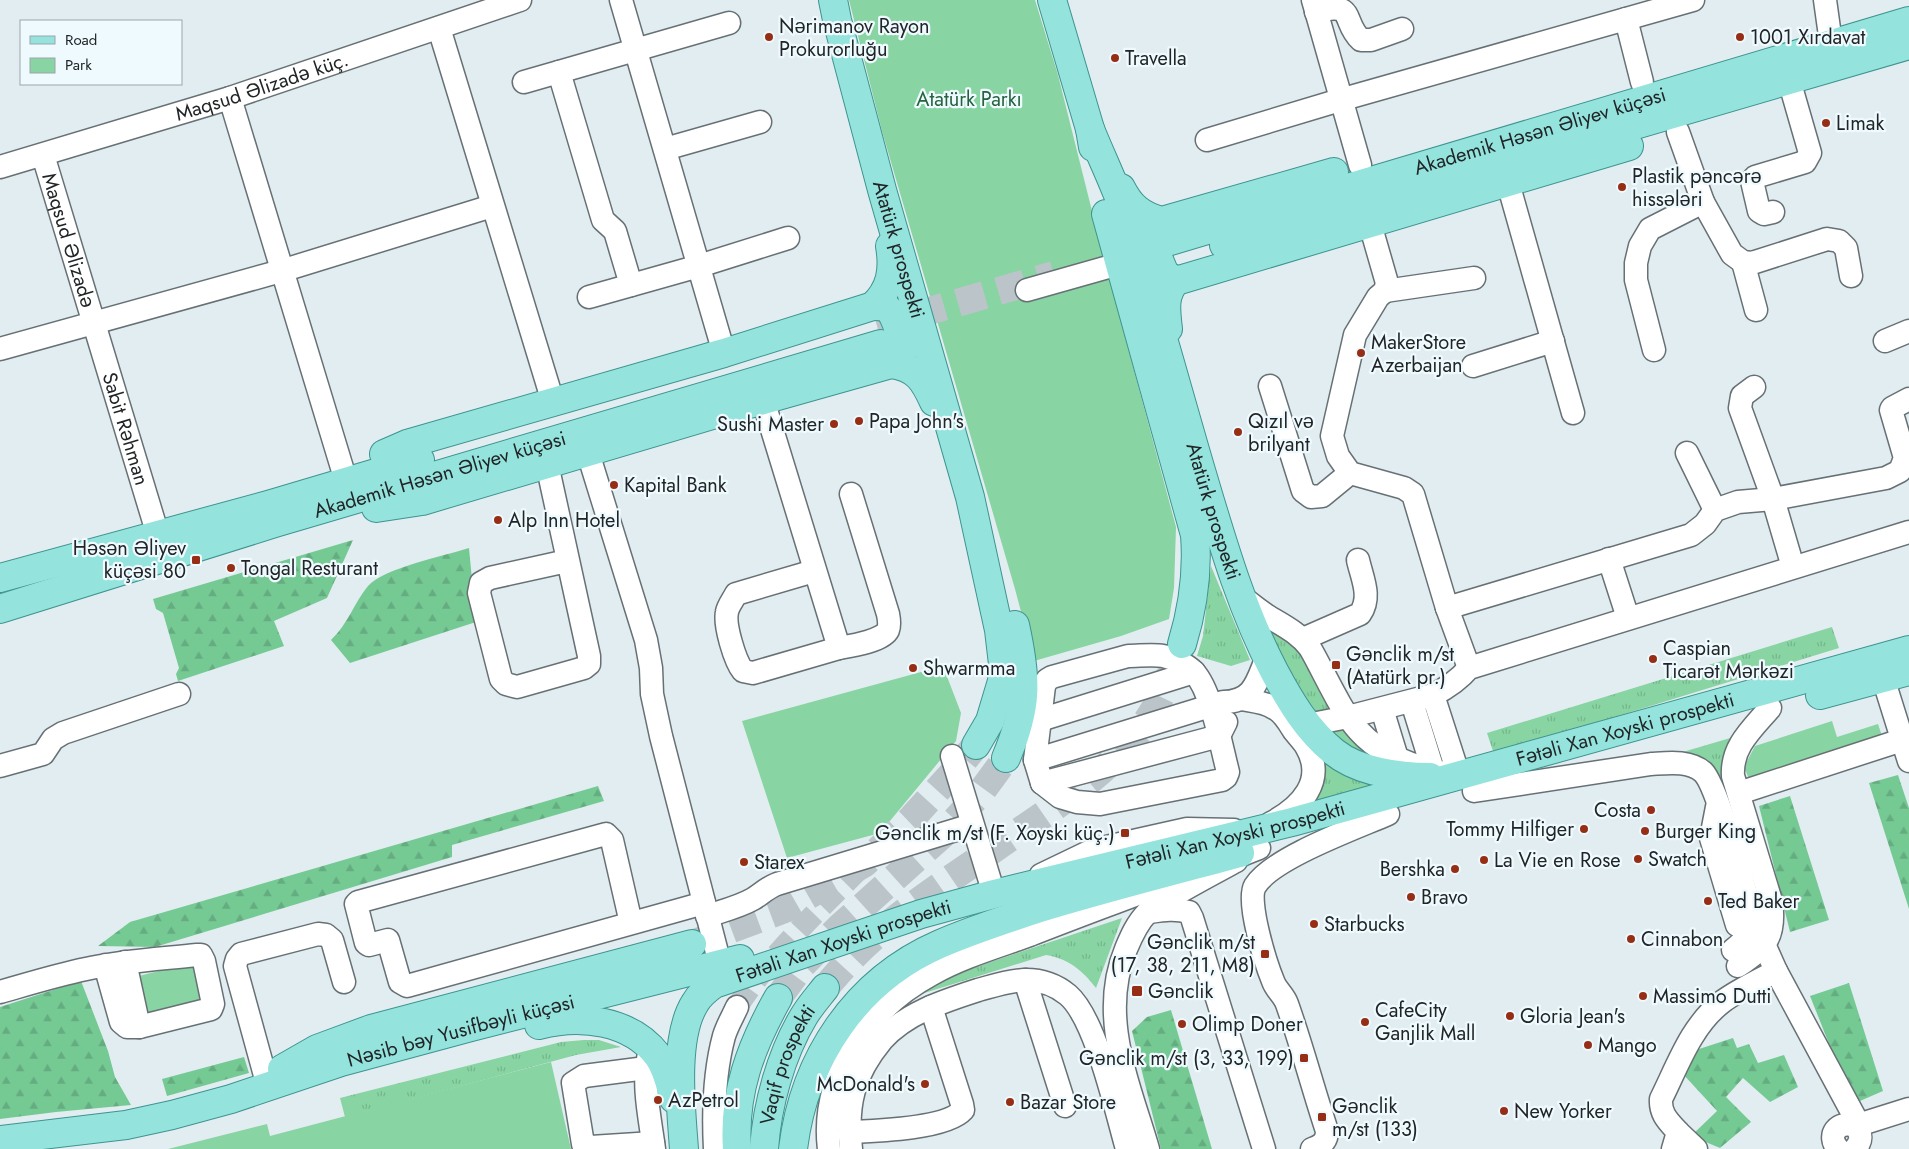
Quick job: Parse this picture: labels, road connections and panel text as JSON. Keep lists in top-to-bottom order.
{
  "streets": {
    "main road": [
      "Akademik Həsən Əliyev küçəsi",
      "Atatürk prospekti",
      "Fətəli Xan Xoyski prospekti",
      "Nəsib bəy Yusifbəyli küçəsi",
      "Vaqif prospekti"
    ],
    "street": ["Maqsud Əlizadə küç.", "Maqsud Əlizadə", "Sabit Rəhman"]
  },
  "crossings": [
    ["Maqsud Əlizadə küç.", "Maqsud Əlizadə"],
    ["Akademik Həsən Əliyev küçəsi", "Sabit Rəhman"],
    ["Maqsud Əlizadə", "Sabit Rəhman"],
    ["Atatürk prospekti", "Fətəli Xan Xoyski prospekti"],
    ["Fətəli Xan Xoyski prospekti", "Nəsib bəy Yusifbəyli küçəsi"],
    ["Fətəli Xan Xoyski prospekti", "Vaqif prospekti"]
  ],
  "parks": ["Atatürk Parkı"],
  "places": {
    "other": [
      "Nərimanov Rayon Prokurorluğu",
      "1001 Xırdavat",
      "Travella",
      "Limak",
      "Plastik pəncərə hissələri",
      "MakerStore Azerbaijan",
      "Papa John's",
      "Sushi Master",
      "Qızıl və brilyant",
      "Kapital Bank",
      "Alp Inn Hotel",
      "Tongal Resturant",
      "Caspian Ticarət Mərkəzi",
      "Shwarmma",
      "Costa",
      "Tommy Hilfiger",
      "Burger King",
      "Swatch",
      "La Vie en Rose",
      "Starex",
      "Bershka",
      "Bravo",
      "Ted Baker",
      "Starbucks",
      "Cinnabon",
      "Massimo Dutti",
      "Gloria Jean's",
      "CafeCity Ganjlik Mall",
      "Olimp Doner",
      "Mango",
      "McDonald's",
      "AzPetrol",
      "Bazar Store",
      "New Yorker"
    ],
    "transit": [
      "Həsən Əliyev küçəsi 80",
      "Gənclik m/st (Atatürk pr.)",
      "Gənclik m/st (F. Xoyski küç.)",
      "Gənclik m/st (17, 38, 211, M8)",
      "Gənclik",
      "Gənclik m/st (3, 33, 199)",
      "Gənclik m/st (133)"
    ]
  },
  "legend": ["Road", "Park"]
}
